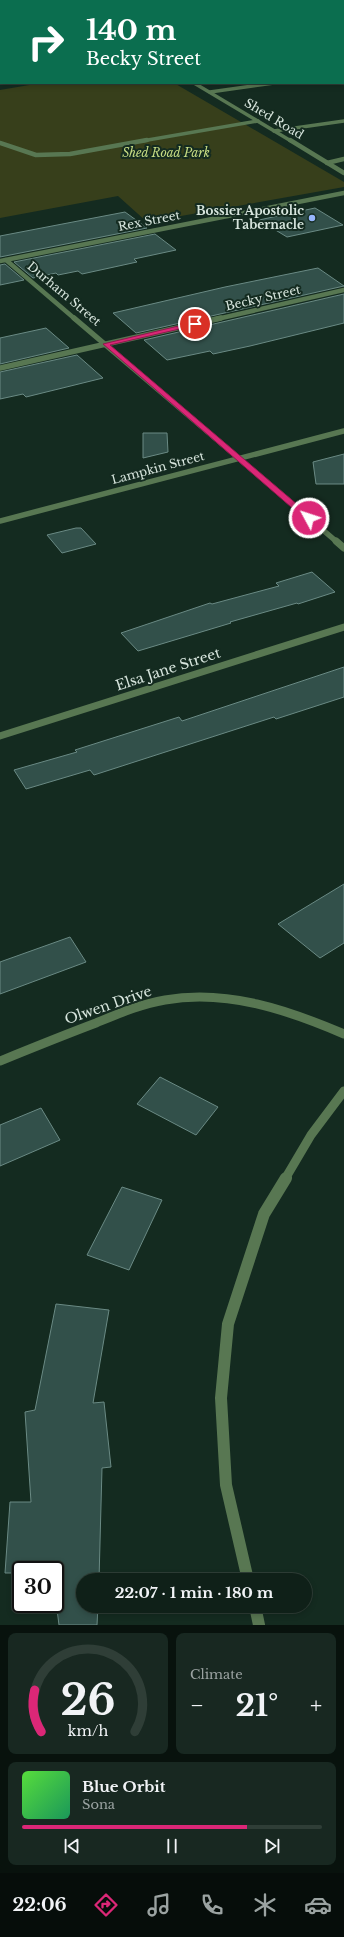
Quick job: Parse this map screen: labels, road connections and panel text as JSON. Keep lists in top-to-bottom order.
{
  "streets": {
    "street": [
      "Shed Road",
      "Rex Street",
      "Durham Street",
      "Becky Street",
      "Lampkin Street",
      "Elsa Jane Street",
      "Olwen Drive"
    ]
  },
  "crossings": [
    ["Rex Street", "Durham Street"],
    ["Durham Street", "Becky Street"],
    ["Durham Street", "Lampkin Street"]
  ],
  "parks": ["Shed Road Park"],
  "places": ["Bossier Apostolic Tabernacle"],
  "page": {
    "turn": ["140 m", "Becky Street"],
    "limit": "30",
    "trip": "22:07 · 1 min · 180 m",
    "tile": "Climate",
    "heat": ["−", "21°", "+"],
    "song": ["Blue Orbit", "Sona"],
    "tabs": "22:06",
    "gauge": ["26", "km/h"]
  }
}
